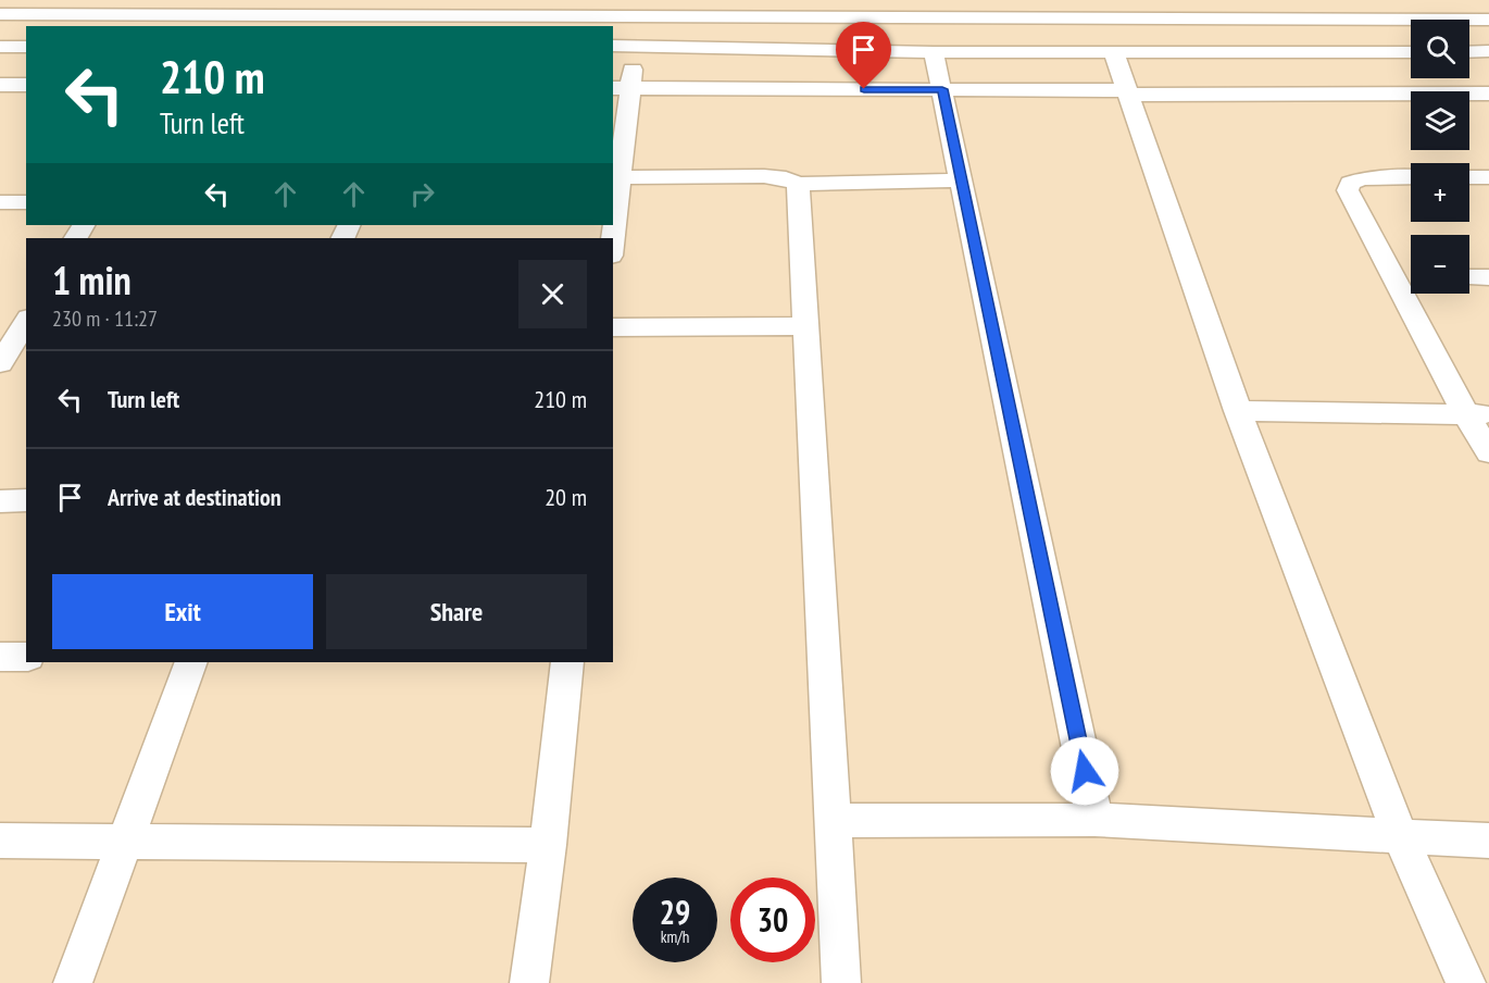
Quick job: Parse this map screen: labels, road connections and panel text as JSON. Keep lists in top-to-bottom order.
{
  "page": {
    "map_buttons": ["+", "−"],
    "turn": ["210 m", "Turn left"],
    "heading": ["1 min", "230 m · 11:27"],
    "list": [
      {
        "name": "Turn left",
        "value": "210 m"
      },
      {
        "name": "Arrive at destination",
        "value": "20 m"
      }
    ],
    "buttons": ["Exit", "Share"],
    "speed": "29 km/h",
    "limit": "30"
  }
}
